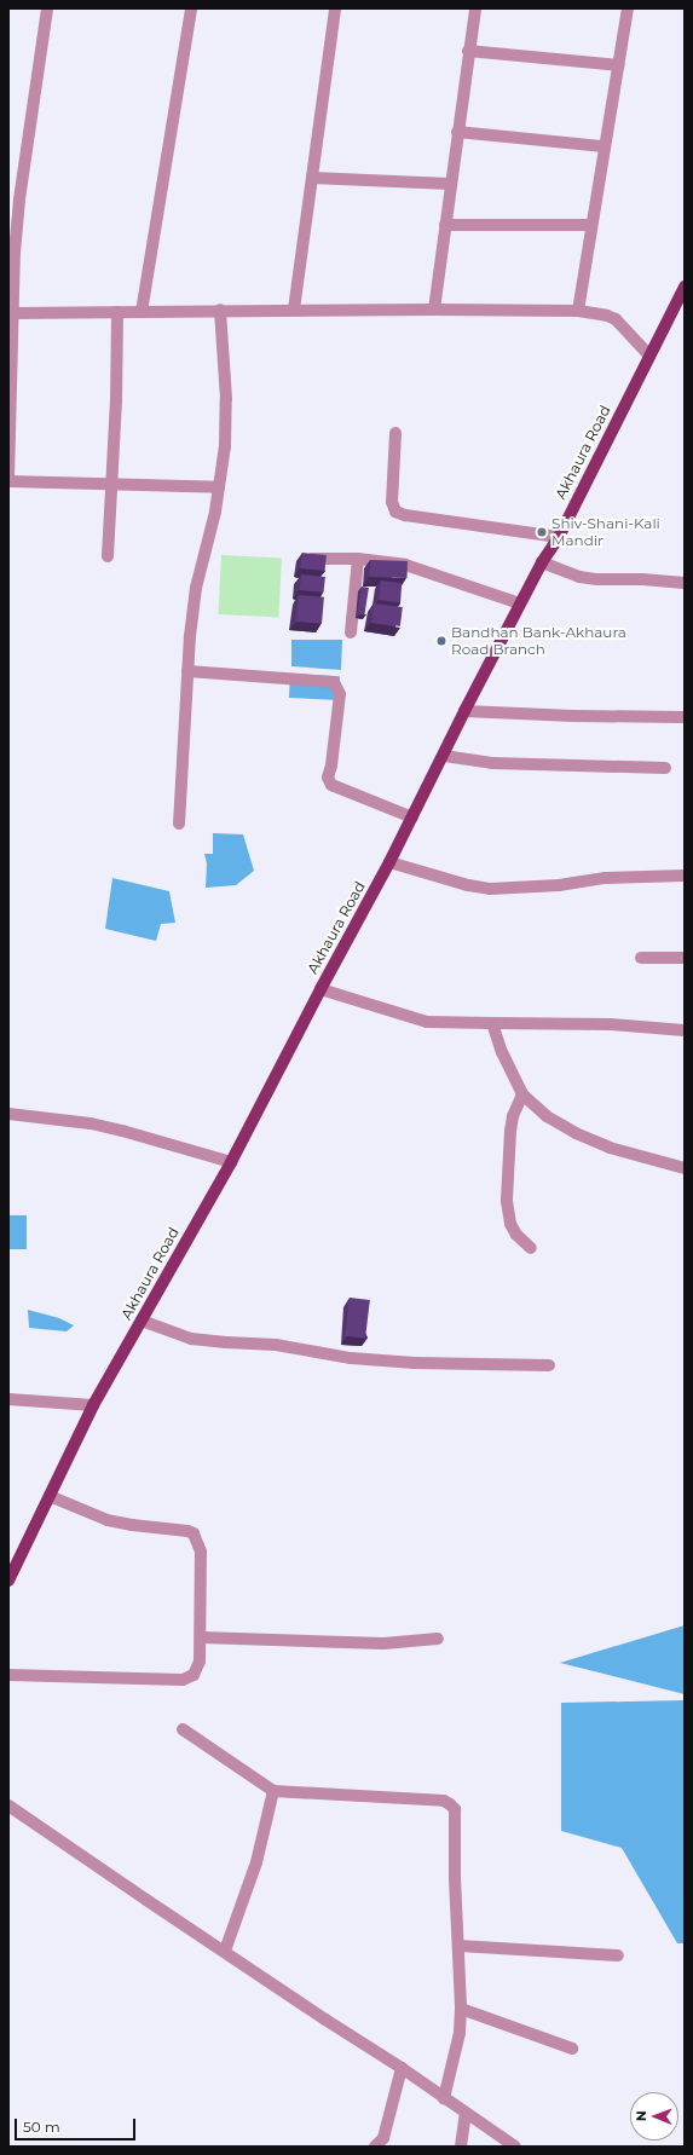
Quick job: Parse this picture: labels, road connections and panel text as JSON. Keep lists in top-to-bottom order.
{
  "streets": {
    "main road": ["Akhaura Road"]
  },
  "places": ["Shiv-Shani-Kali Mandir", "Bandhan Bank-Akhaura Road Branch"],
  "scale_bar": "50 m",
  "north": "left"
}
